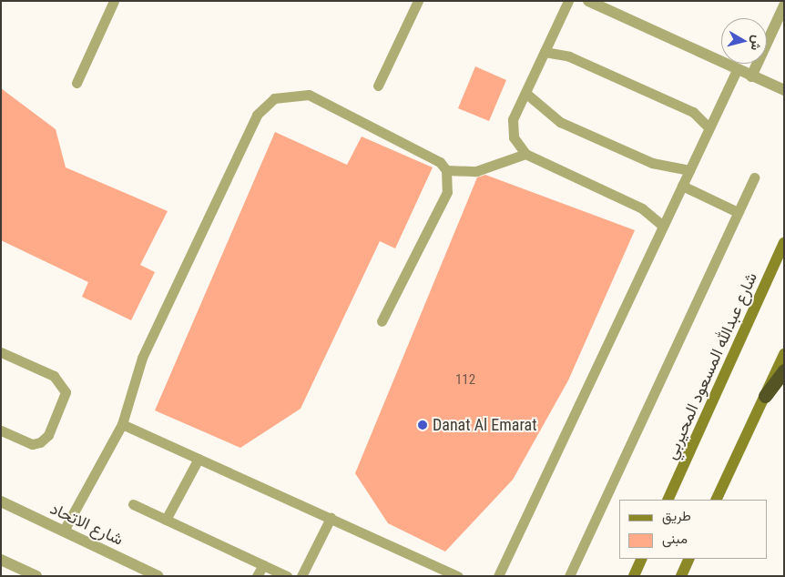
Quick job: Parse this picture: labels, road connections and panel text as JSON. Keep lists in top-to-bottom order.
{
  "streets": {
    "street": ["شارع عبدالله المسعود المحيربي", "شارع الاتحاد"]
  },
  "places": ["Danat Al Emarat"],
  "house_numbers": ["112"],
  "legend": ["طريق", "مبنى"],
  "north": "right"
}
